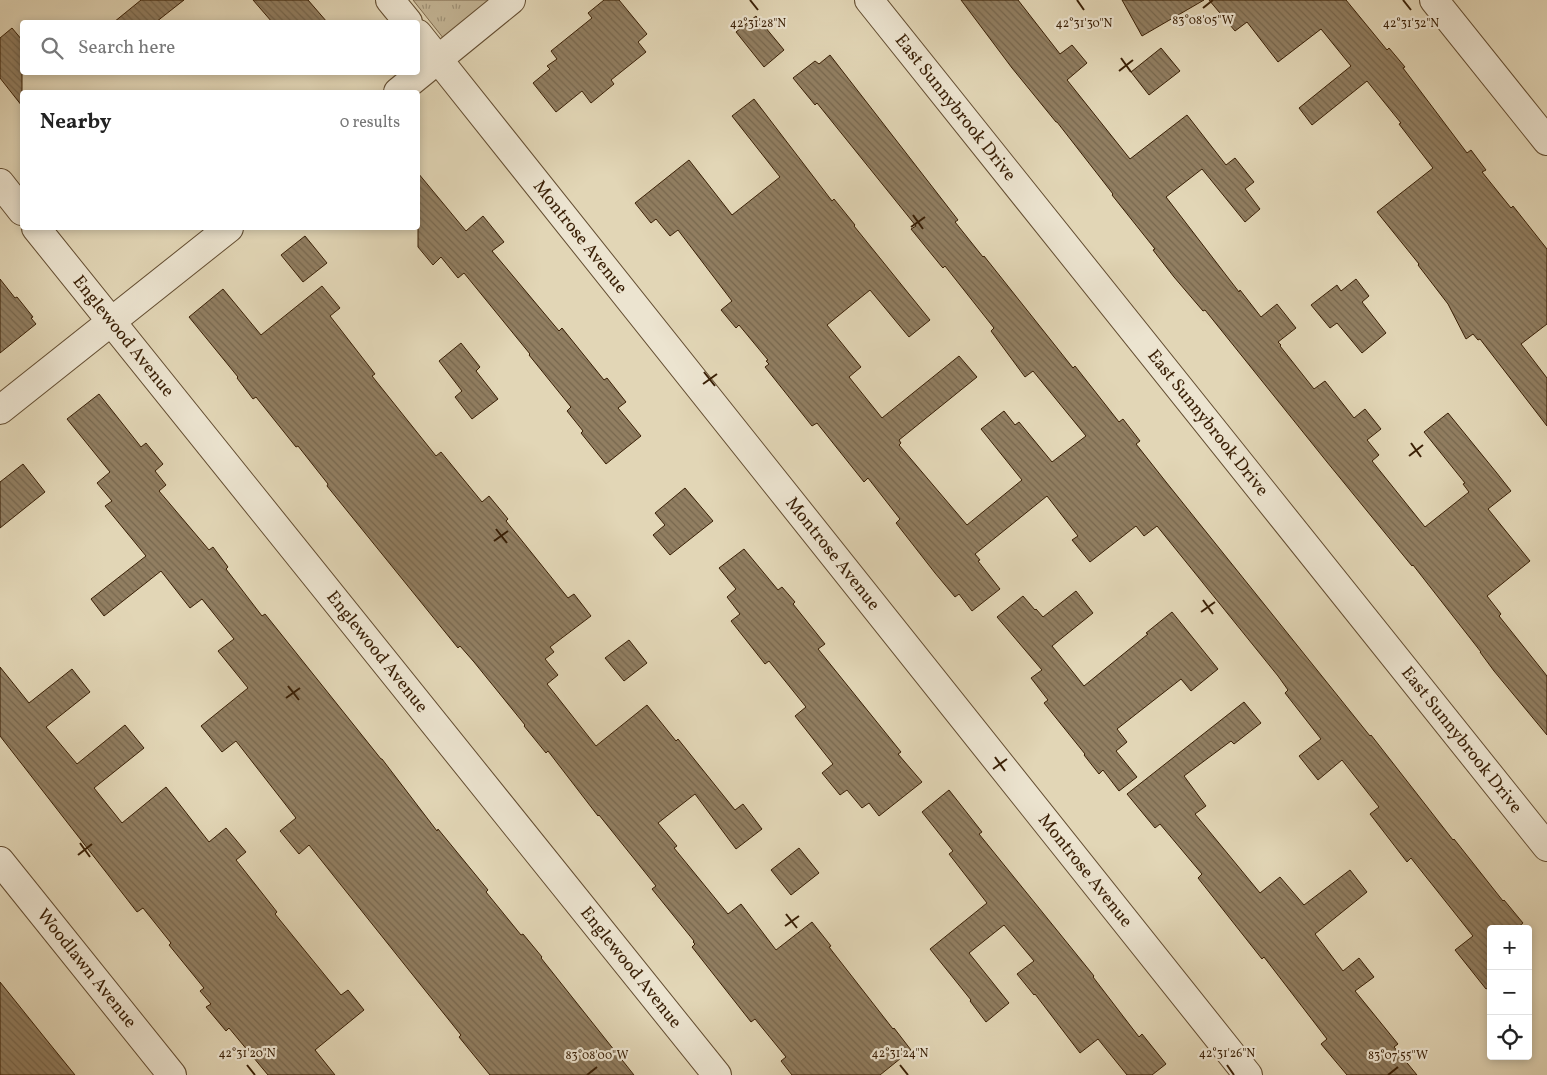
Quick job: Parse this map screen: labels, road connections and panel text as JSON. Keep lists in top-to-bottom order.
{
  "streets": {
    "street": [
      "East Sunnybrook Drive",
      "Montrose Avenue",
      "Englewood Avenue",
      "Woodlawn Avenue"
    ]
  },
  "page": {
    "search": "Search here",
    "heading": ["Nearby", "0 results"],
    "map_buttons": ["+", "−"]
  },
  "coordinates": [
    "83°08'05\"W",
    "42°31'28\"N",
    "42°31'30\"N",
    "42°31'32\"N",
    "42°31'20\"N",
    "42°31'24\"N",
    "42°31'26\"N",
    "83°08'00\"W",
    "83°07'55\"W"
  ]
}
